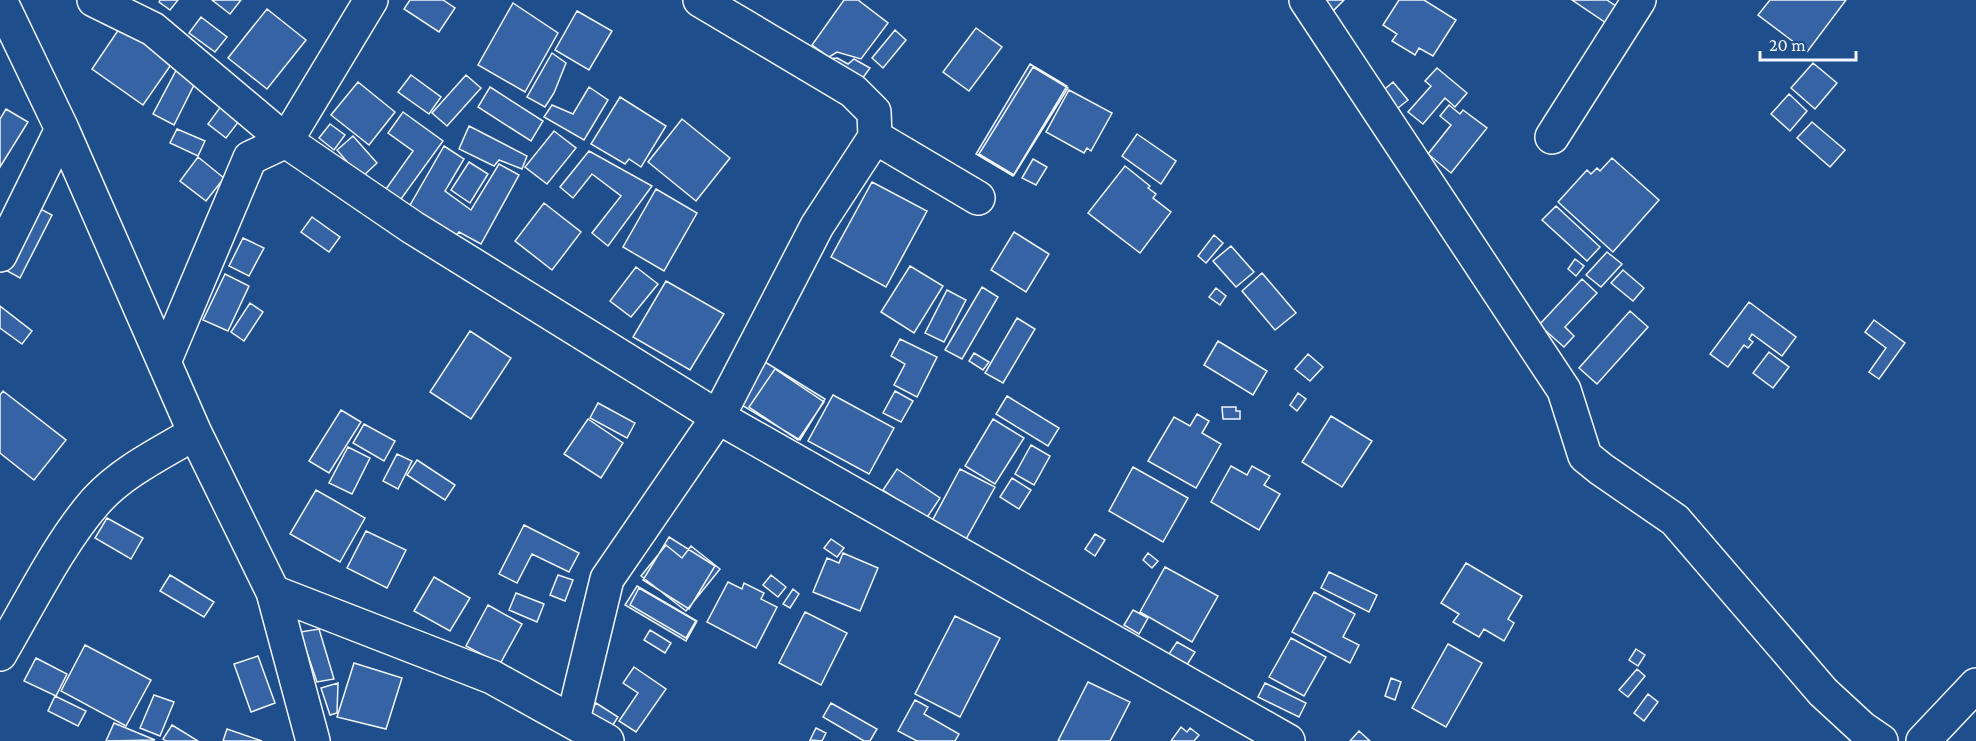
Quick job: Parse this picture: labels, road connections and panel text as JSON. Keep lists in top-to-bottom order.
{
  "scale_bar": "20 m"
}
